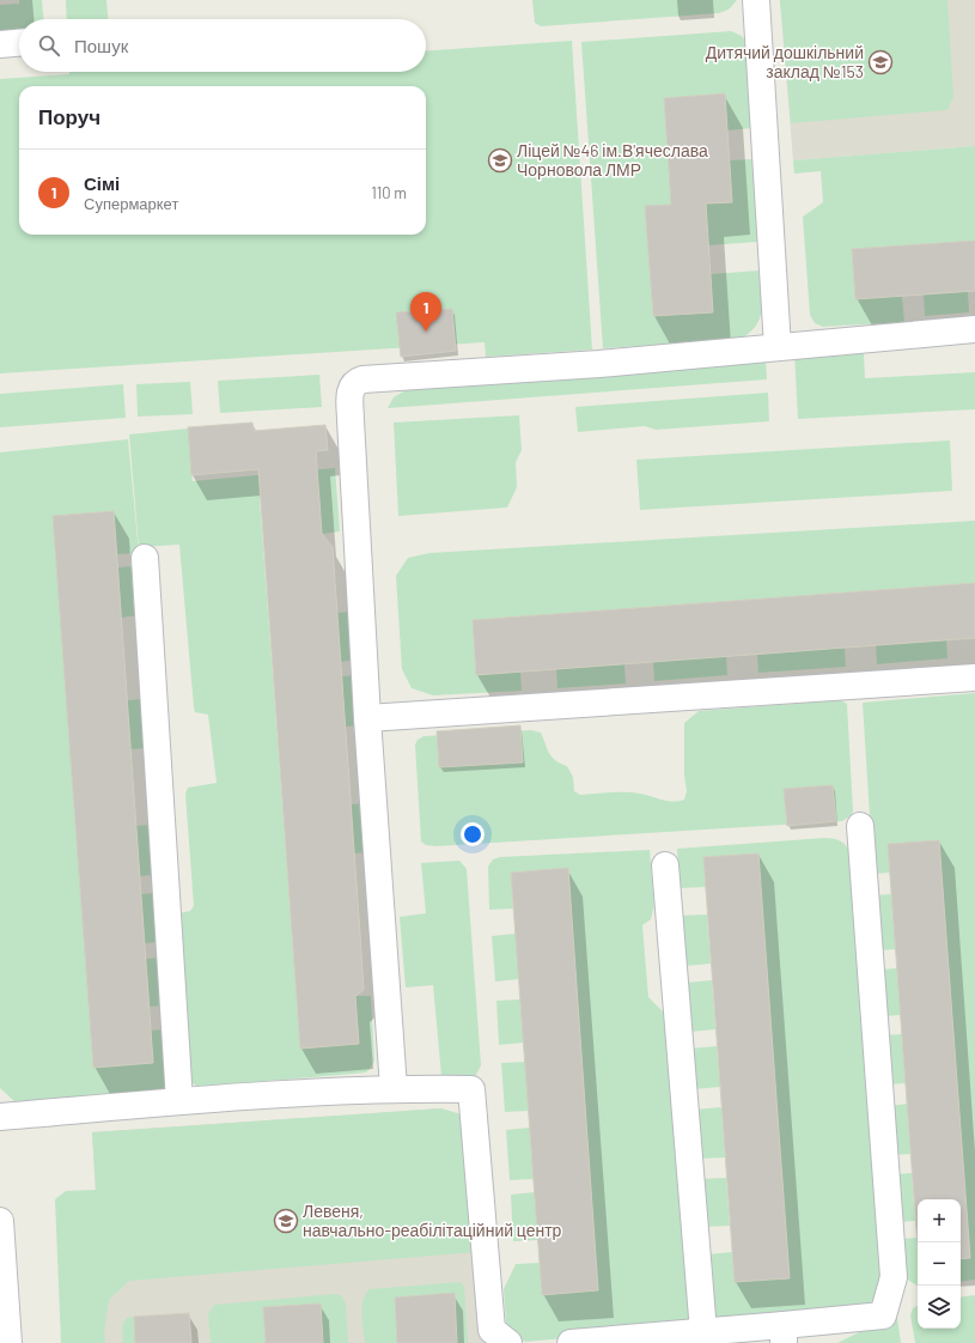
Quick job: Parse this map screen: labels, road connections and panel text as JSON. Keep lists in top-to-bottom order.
{
  "places": {
    "school or university": ["Дитячий дошкільний заклад №153", "Ліцей №46 ім.В'ячеслава Чорновола ЛМР", "Левеня, навчально-реабілітаційний центр"]
  },
  "page": {
    "search": "Пошук",
    "heading": "Поруч",
    "list": [
      {
        "mark": "1",
        "name": "Сімі",
        "note": "Супермаркет",
        "value": "110 m"
      }
    ],
    "pins": "1",
    "map_buttons": ["+", "−"]
  }
}
